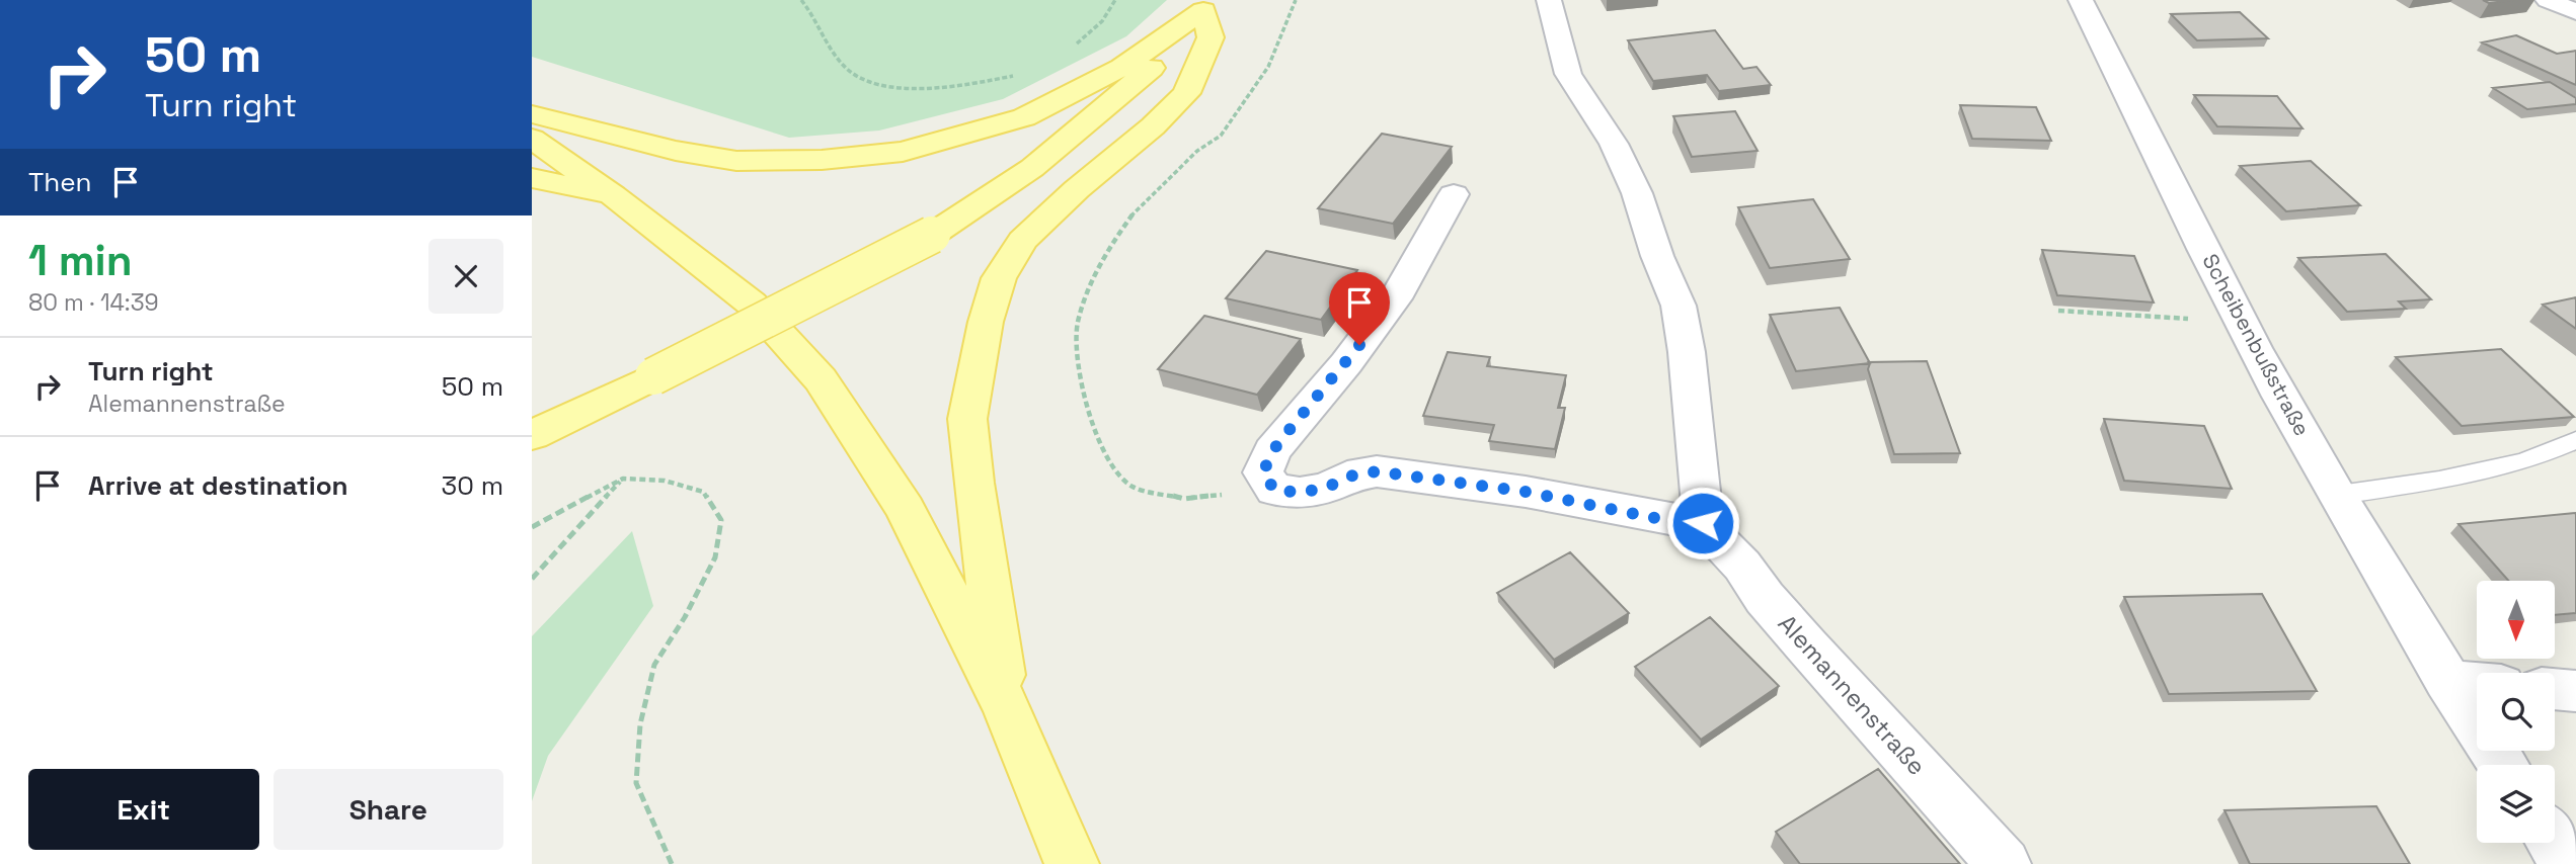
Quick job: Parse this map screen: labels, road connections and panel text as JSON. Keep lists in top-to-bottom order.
{
  "streets": {
    "street": ["Scheibenbußstraße", "Alemannenstraße"]
  },
  "north": "bottom",
  "page": {
    "turn": ["50 m", "Turn right"],
    "then": "Then",
    "heading": ["1 min", "80 m · 14:39"],
    "list": [
      {
        "name": "Turn right",
        "note": "Alemannenstraße",
        "value": "50 m"
      },
      {
        "name": "Arrive at destination",
        "value": "30 m"
      }
    ],
    "buttons": ["Exit", "Share"]
  }
}
